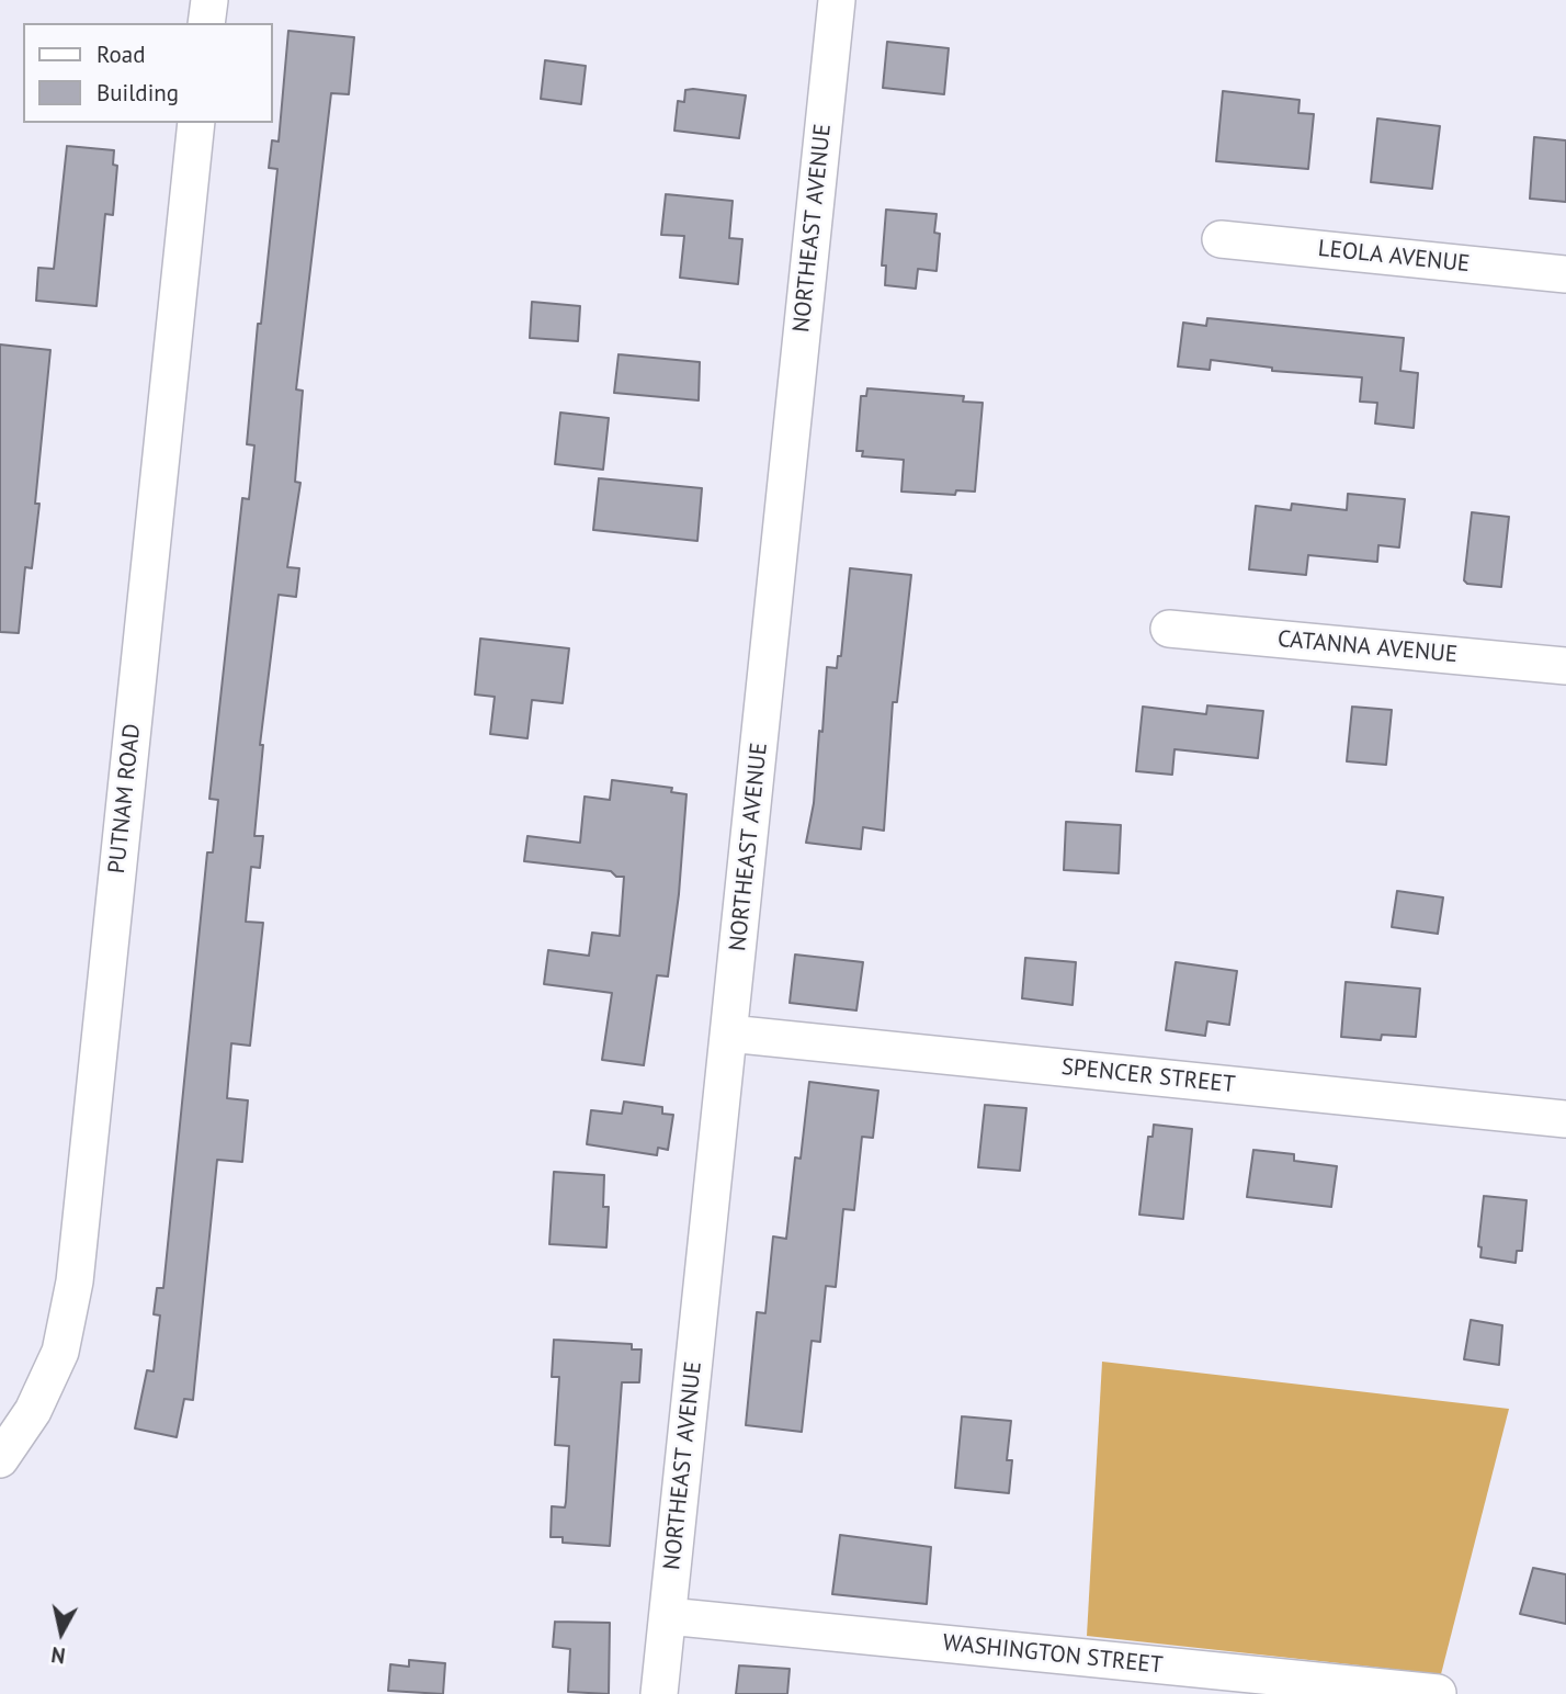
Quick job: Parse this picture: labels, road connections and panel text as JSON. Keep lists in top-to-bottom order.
{
  "streets": {
    "street": [
      "NORTHEAST AVENUE",
      "LEOLA AVENUE",
      "CATANNA AVENUE",
      "PUTNAM ROAD",
      "SPENCER STREET",
      "WASHINGTON STREET"
    ]
  },
  "crossings": [
    ["NORTHEAST AVENUE", "SPENCER STREET"],
    ["NORTHEAST AVENUE", "WASHINGTON STREET"]
  ],
  "legend": ["Road", "Building"],
  "north": "bottom"
}
